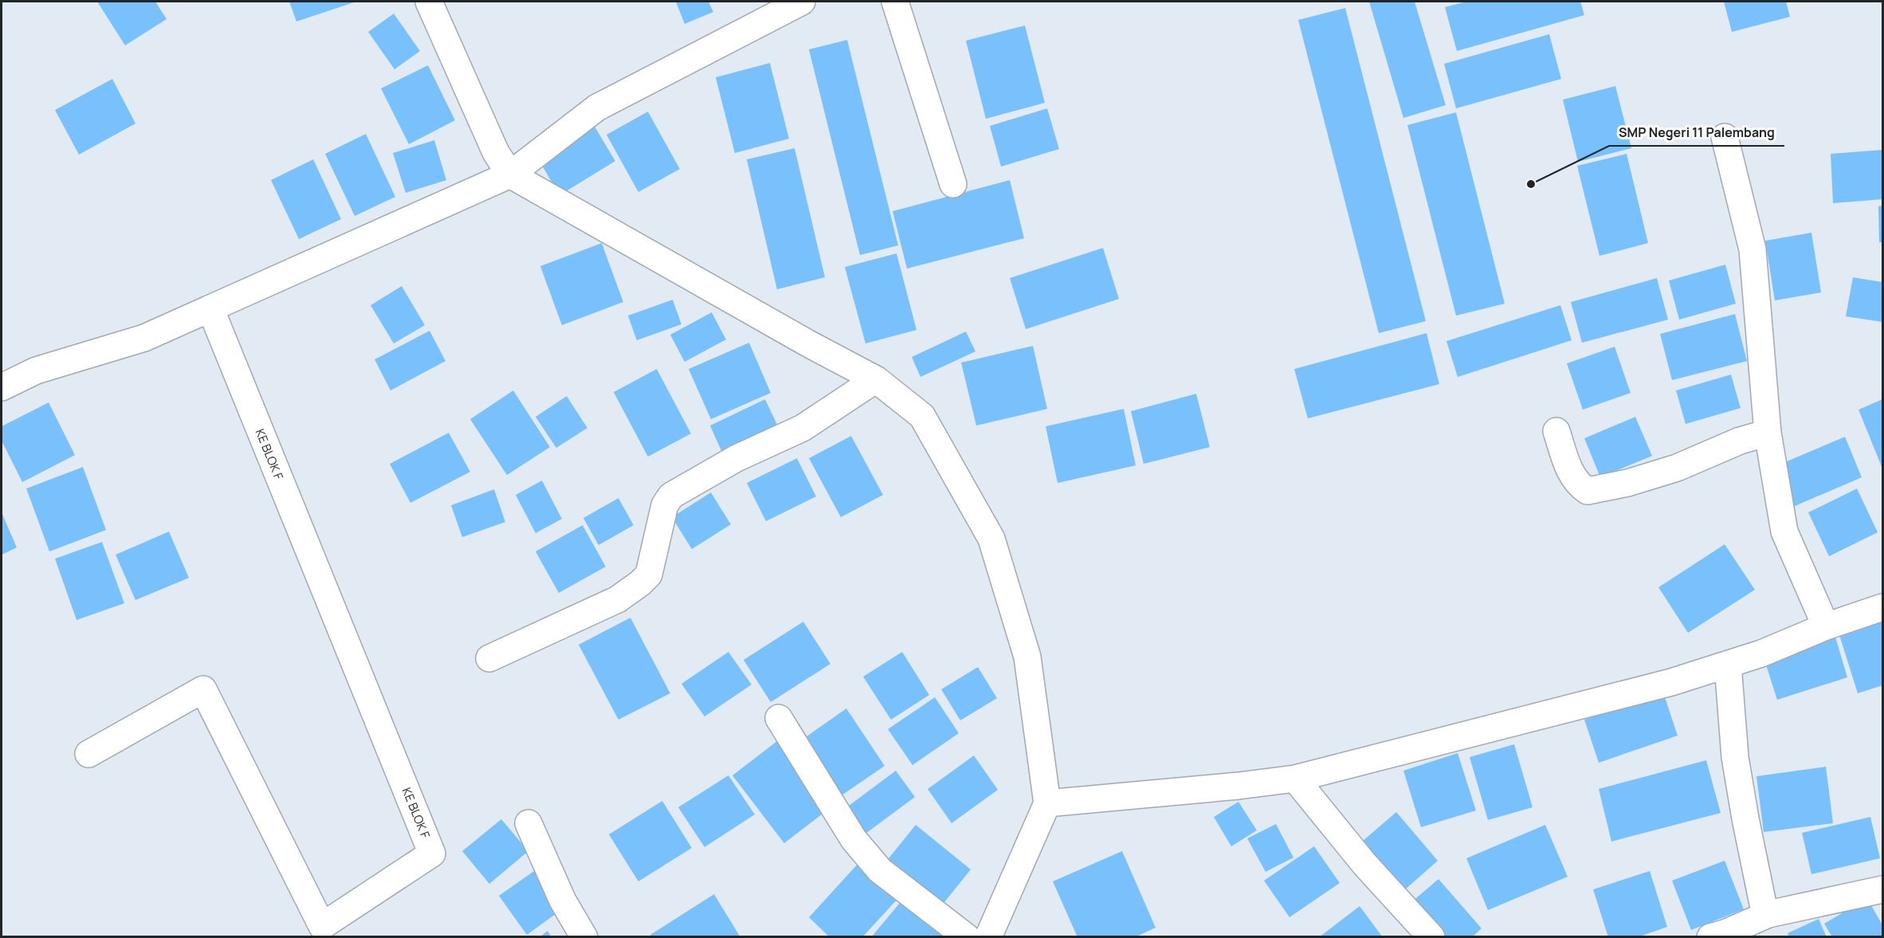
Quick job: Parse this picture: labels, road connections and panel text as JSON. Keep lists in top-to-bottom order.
{
  "streets": {
    "street": ["KE BLOK F"]
  },
  "places": ["SMP Negeri 11 Palembang"]
}
